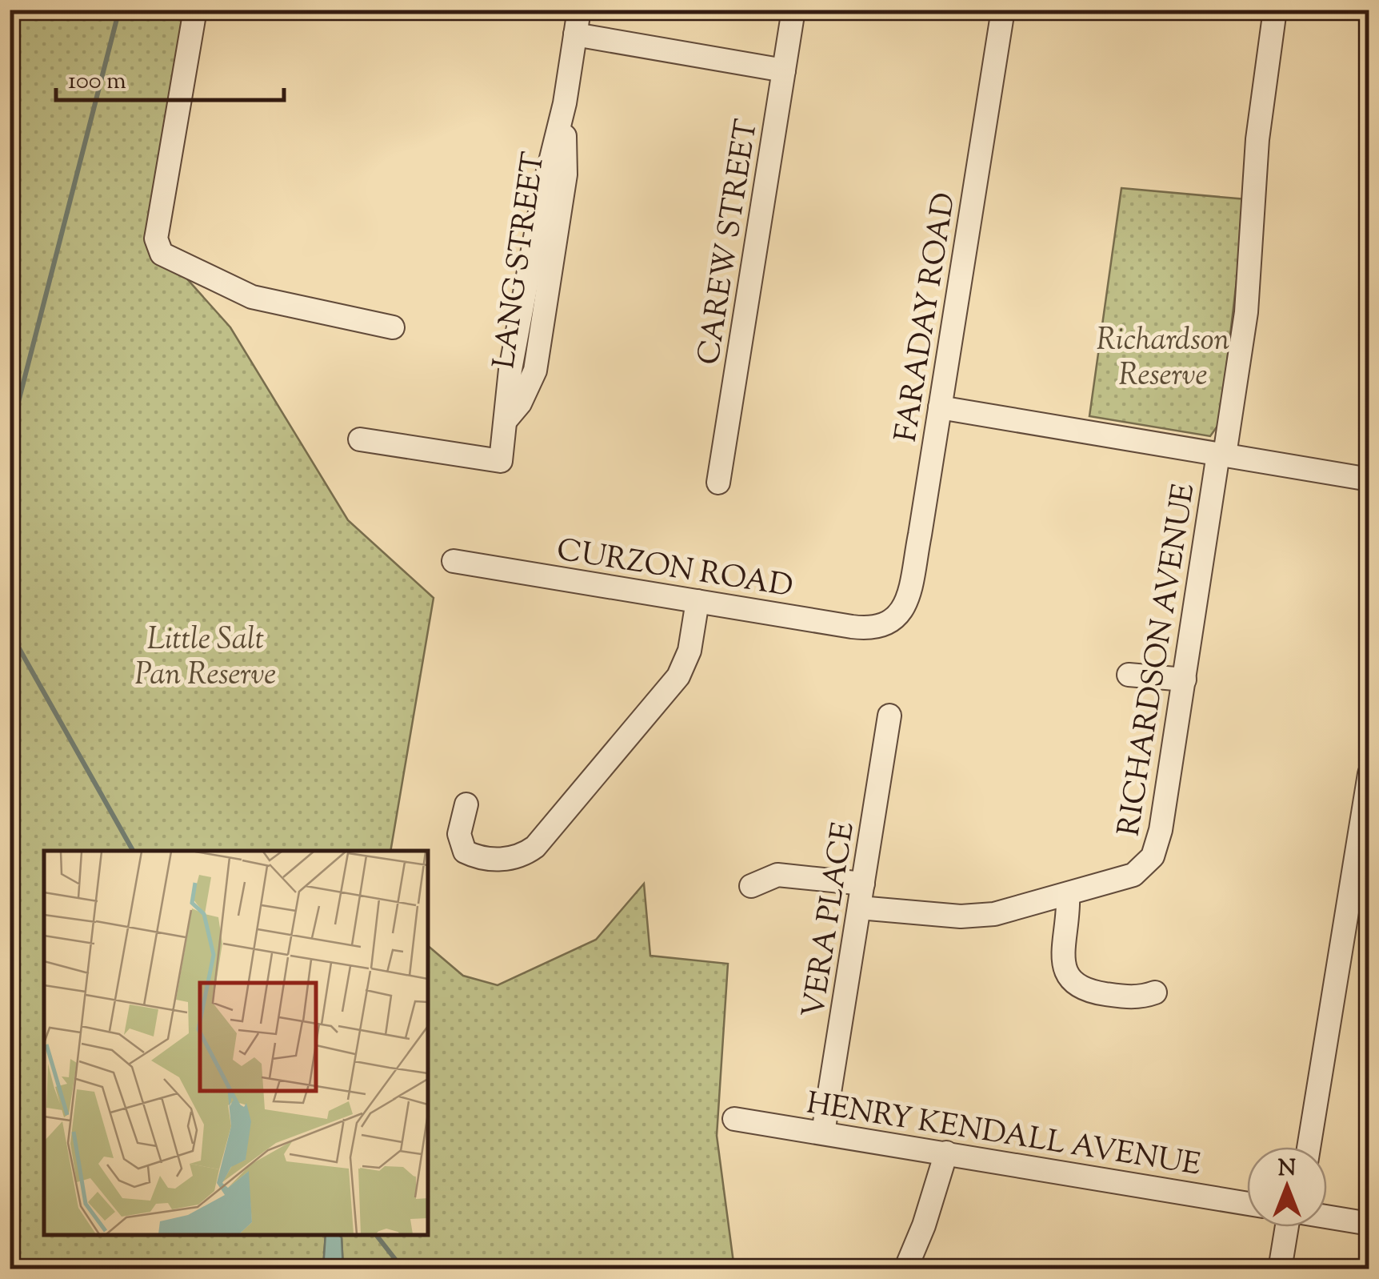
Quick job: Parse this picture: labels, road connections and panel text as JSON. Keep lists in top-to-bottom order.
{
  "streets": {
    "street": [
      "CAREW STREET",
      "LANG STREET",
      "FARADAY ROAD",
      "CURZON ROAD",
      "RICHARDSON AVENUE",
      "VERA PLACE",
      "HENRY KENDALL AVENUE"
    ]
  },
  "crossings": [
    ["FARADAY ROAD", "CURZON ROAD"],
    ["RICHARDSON AVENUE", "VERA PLACE"],
    ["VERA PLACE", "HENRY KENDALL AVENUE"]
  ],
  "parks": ["Richardson Reserve", "Little Salt Pan Reserve"],
  "scale_bar": "100 m",
  "north": "top"
}
